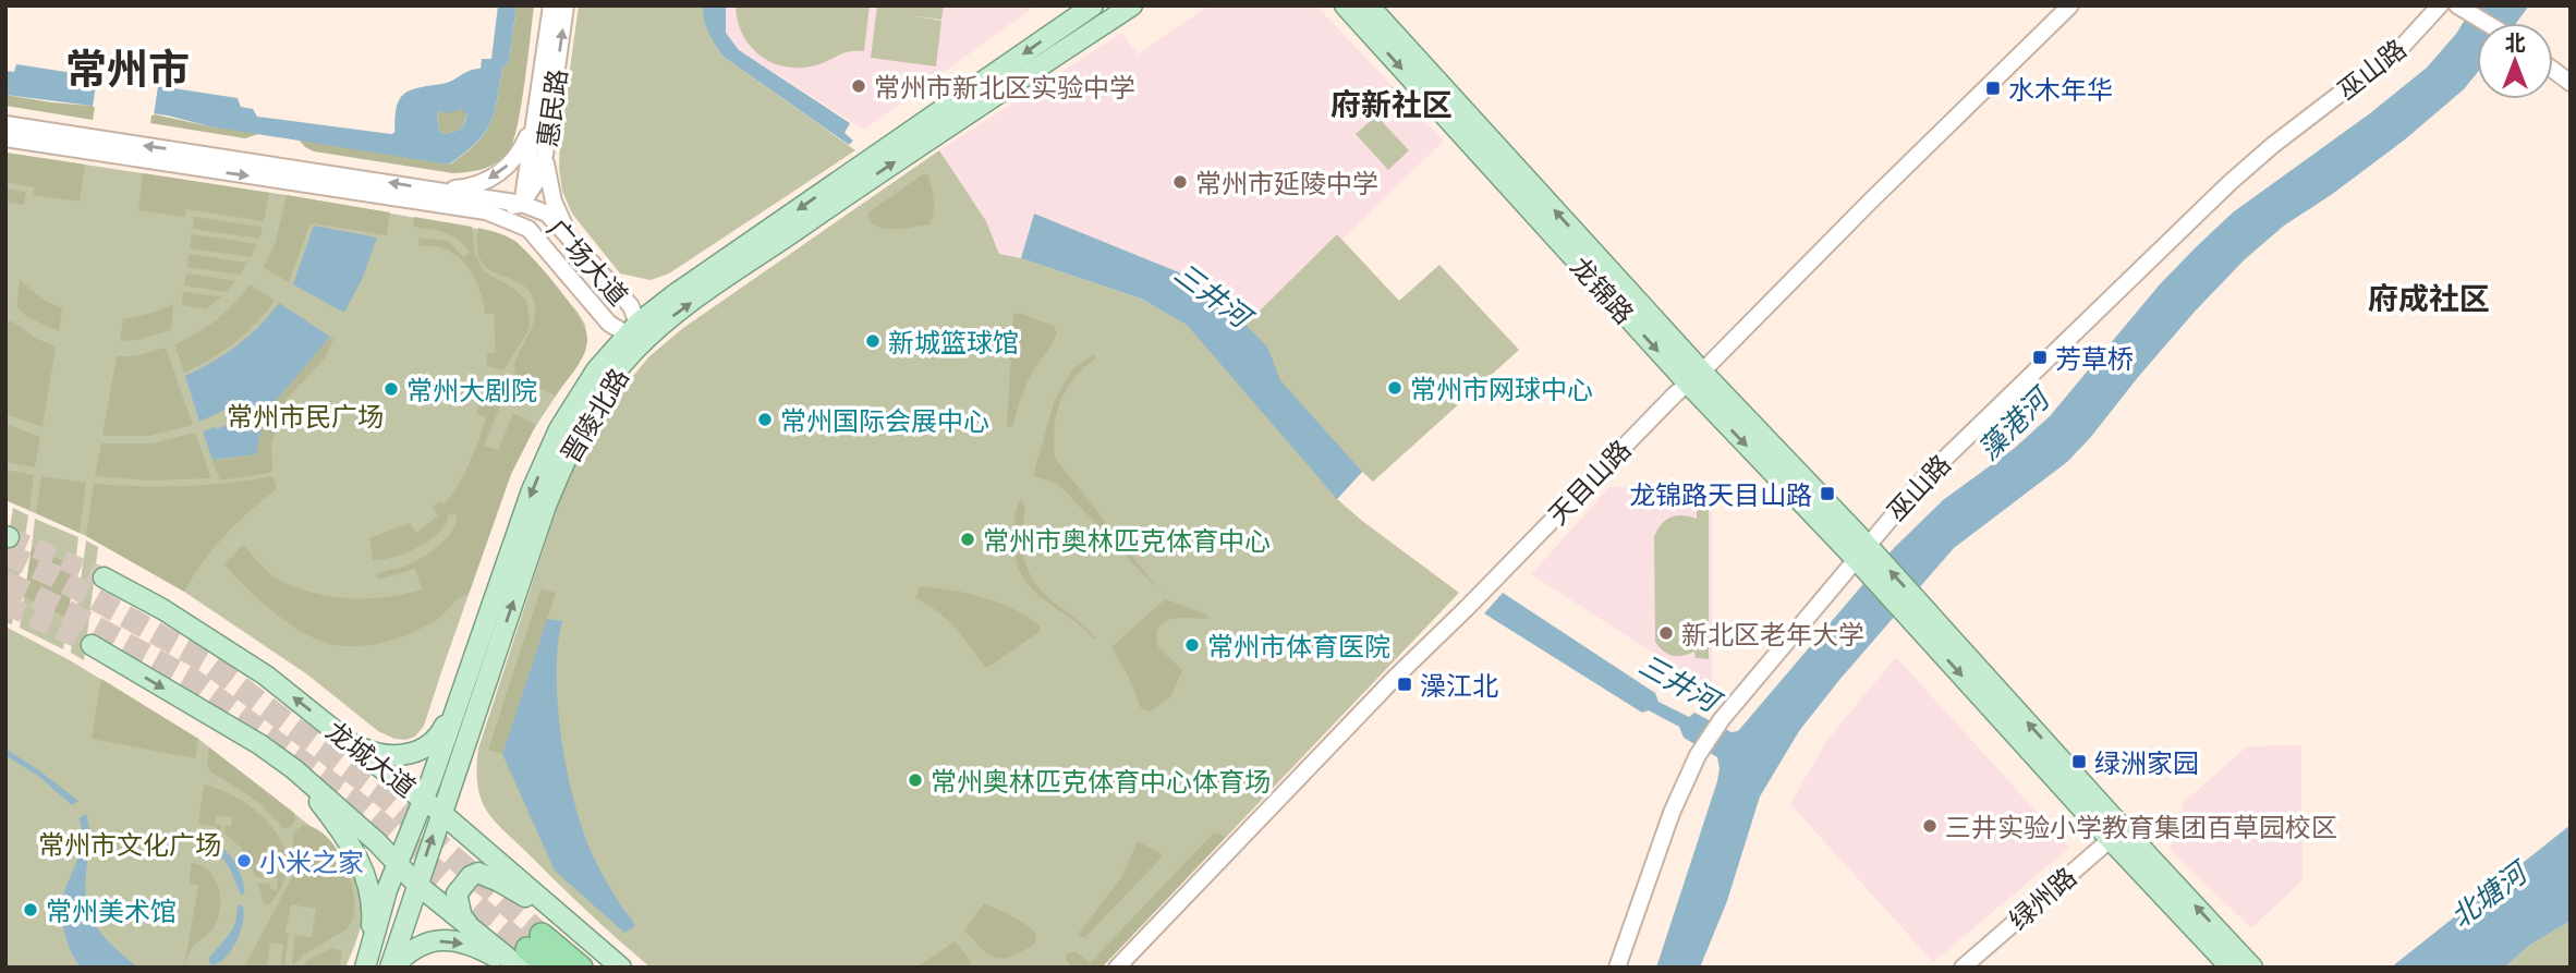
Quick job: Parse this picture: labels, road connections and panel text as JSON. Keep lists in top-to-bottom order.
{
  "streets": {
    "main road": ["龙锦路", "晋陵北路", "龙城大道"],
    "street": [
      "巫山路",
      "惠民路",
      "广场大道",
      "天目山路",
      "绿州路"
    ]
  },
  "crossings": [
    ["巫山路", "龙锦路"],
    ["惠民路", "广场大道"],
    ["广场大道", "晋陵北路"],
    ["龙锦路", "天目山路"],
    ["龙锦路", "绿州路"],
    ["晋陵北路", "龙城大道"]
  ],
  "districts": ["常州市", "府新社区", "府成社区"],
  "water": ["三井河", "藻港河", "北塘河"],
  "parks": ["常州市民广场", "常州市文化广场"],
  "places": {
    "other": [
      "常州市新北区实验中学",
      "常州市延陵中学",
      "新城篮球馆",
      "常州市网球中心",
      "常州大剧院",
      "常州国际会展中心",
      "常州市奥林匹克体育中心",
      "新北区老年大学",
      "常州市体育医院",
      "常州奥林匹克体育中心体育场",
      "三井实验小学教育集团百草园校区",
      "小米之家",
      "常州美术馆"
    ],
    "transit": [
      "水木年华",
      "芳草桥",
      "龙锦路天目山路",
      "澡江北",
      "绿洲家园"
    ]
  },
  "north": "top"
}
